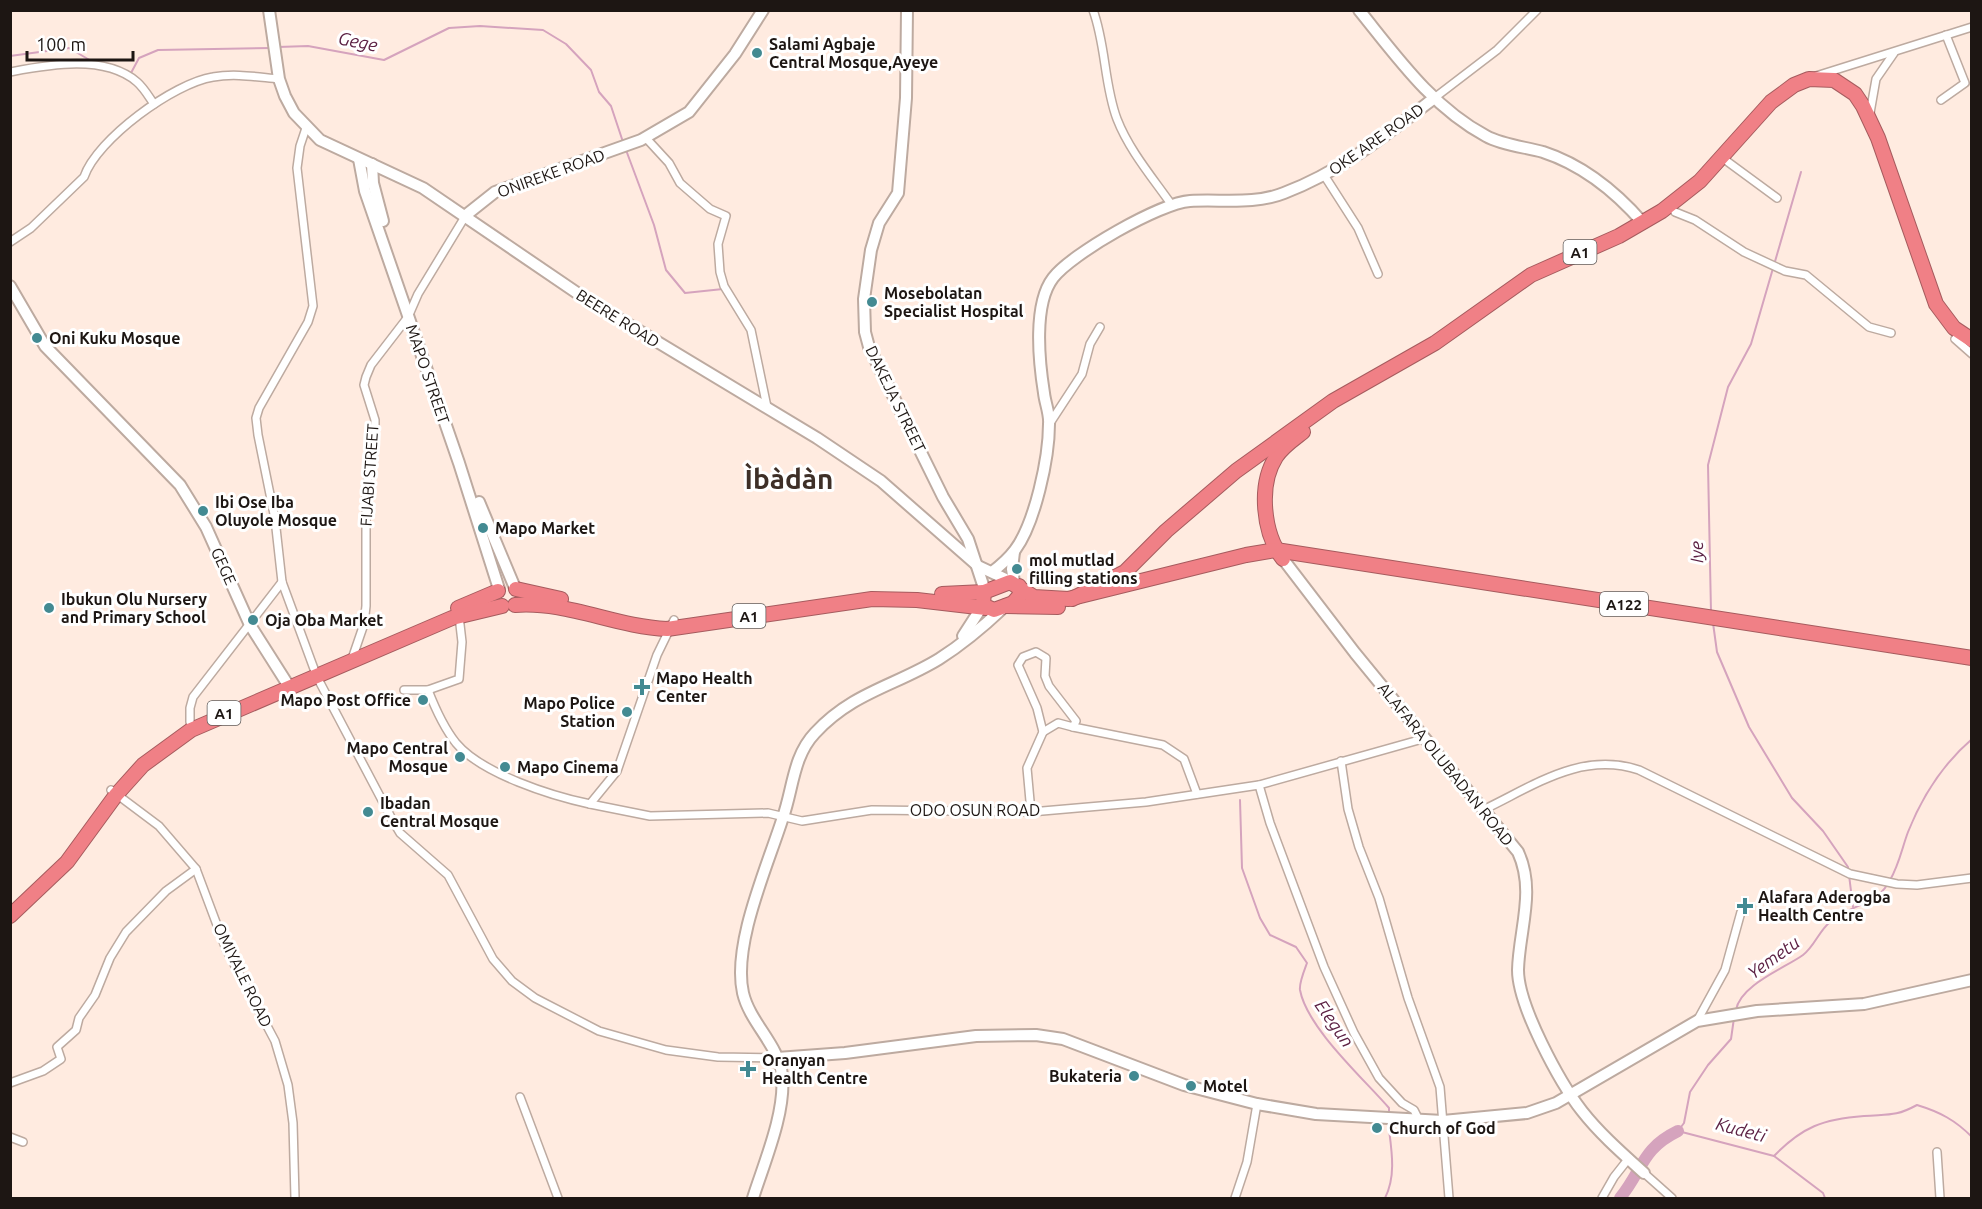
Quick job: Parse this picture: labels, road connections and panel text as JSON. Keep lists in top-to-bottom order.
{
  "streets": {
    "highway": ["A1", "A122"],
    "main road": [
      "OKE ARE ROAD",
      "ONIREKE ROAD",
      "BEERE ROAD",
      "MAPO STREET",
      "DAKEJA STREET",
      "GEGE",
      "ALAFARA OLUBADAN ROAD"
    ],
    "street": ["FIJABI STREET", "ODO OSUN ROAD", "OMIYALE ROAD"]
  },
  "crossings": [
    ["OKE ARE ROAD", "A1"],
    ["ONIREKE ROAD", "BEERE ROAD"],
    ["ONIREKE ROAD", "FIJABI STREET"],
    ["A1", "MAPO STREET"],
    ["A1", "FIJABI STREET"],
    ["A1", "GEGE"],
    ["A1", "A122"],
    ["A1", "ALAFARA OLUBADAN ROAD"],
    ["A1", "OMIYALE ROAD"],
    ["BEERE ROAD", "MAPO STREET"],
    ["BEERE ROAD", "DAKEJA STREET"],
    ["BEERE ROAD", "FIJABI STREET"],
    ["MAPO STREET", "FIJABI STREET"],
    ["A122", "ALAFARA OLUBADAN ROAD"],
    ["ALAFARA OLUBADAN ROAD", "ODO OSUN ROAD"]
  ],
  "districts": ["Ìbàdàn"],
  "water": [
    "Gege",
    "Iye",
    "Yemetu",
    "Elegun",
    "Kudeti"
  ],
  "places": {
    "other": [
      "Salami Agbaje Central Mosque,Ayeye",
      "Mosebolatan Specialist Hospital",
      "Oni Kuku Mosque",
      "Ibi Ose Iba Oluyole Mosque",
      "Mapo Market",
      "mol mutlad filling stations",
      "Ibukun Olu Nursery and Primary School",
      "Oja Oba Market",
      "Mapo Post Office",
      "Mapo Police Station",
      "Mapo Central Mosque",
      "Mapo Cinema",
      "Ibadan Central Mosque",
      "Bukateria",
      "Motel",
      "Church of God"
    ],
    "health": ["Mapo Health Center", "Alafara Aderogba Health Centre", "Oranyan Health Centre"]
  },
  "scale_bar": "100 m"
}
